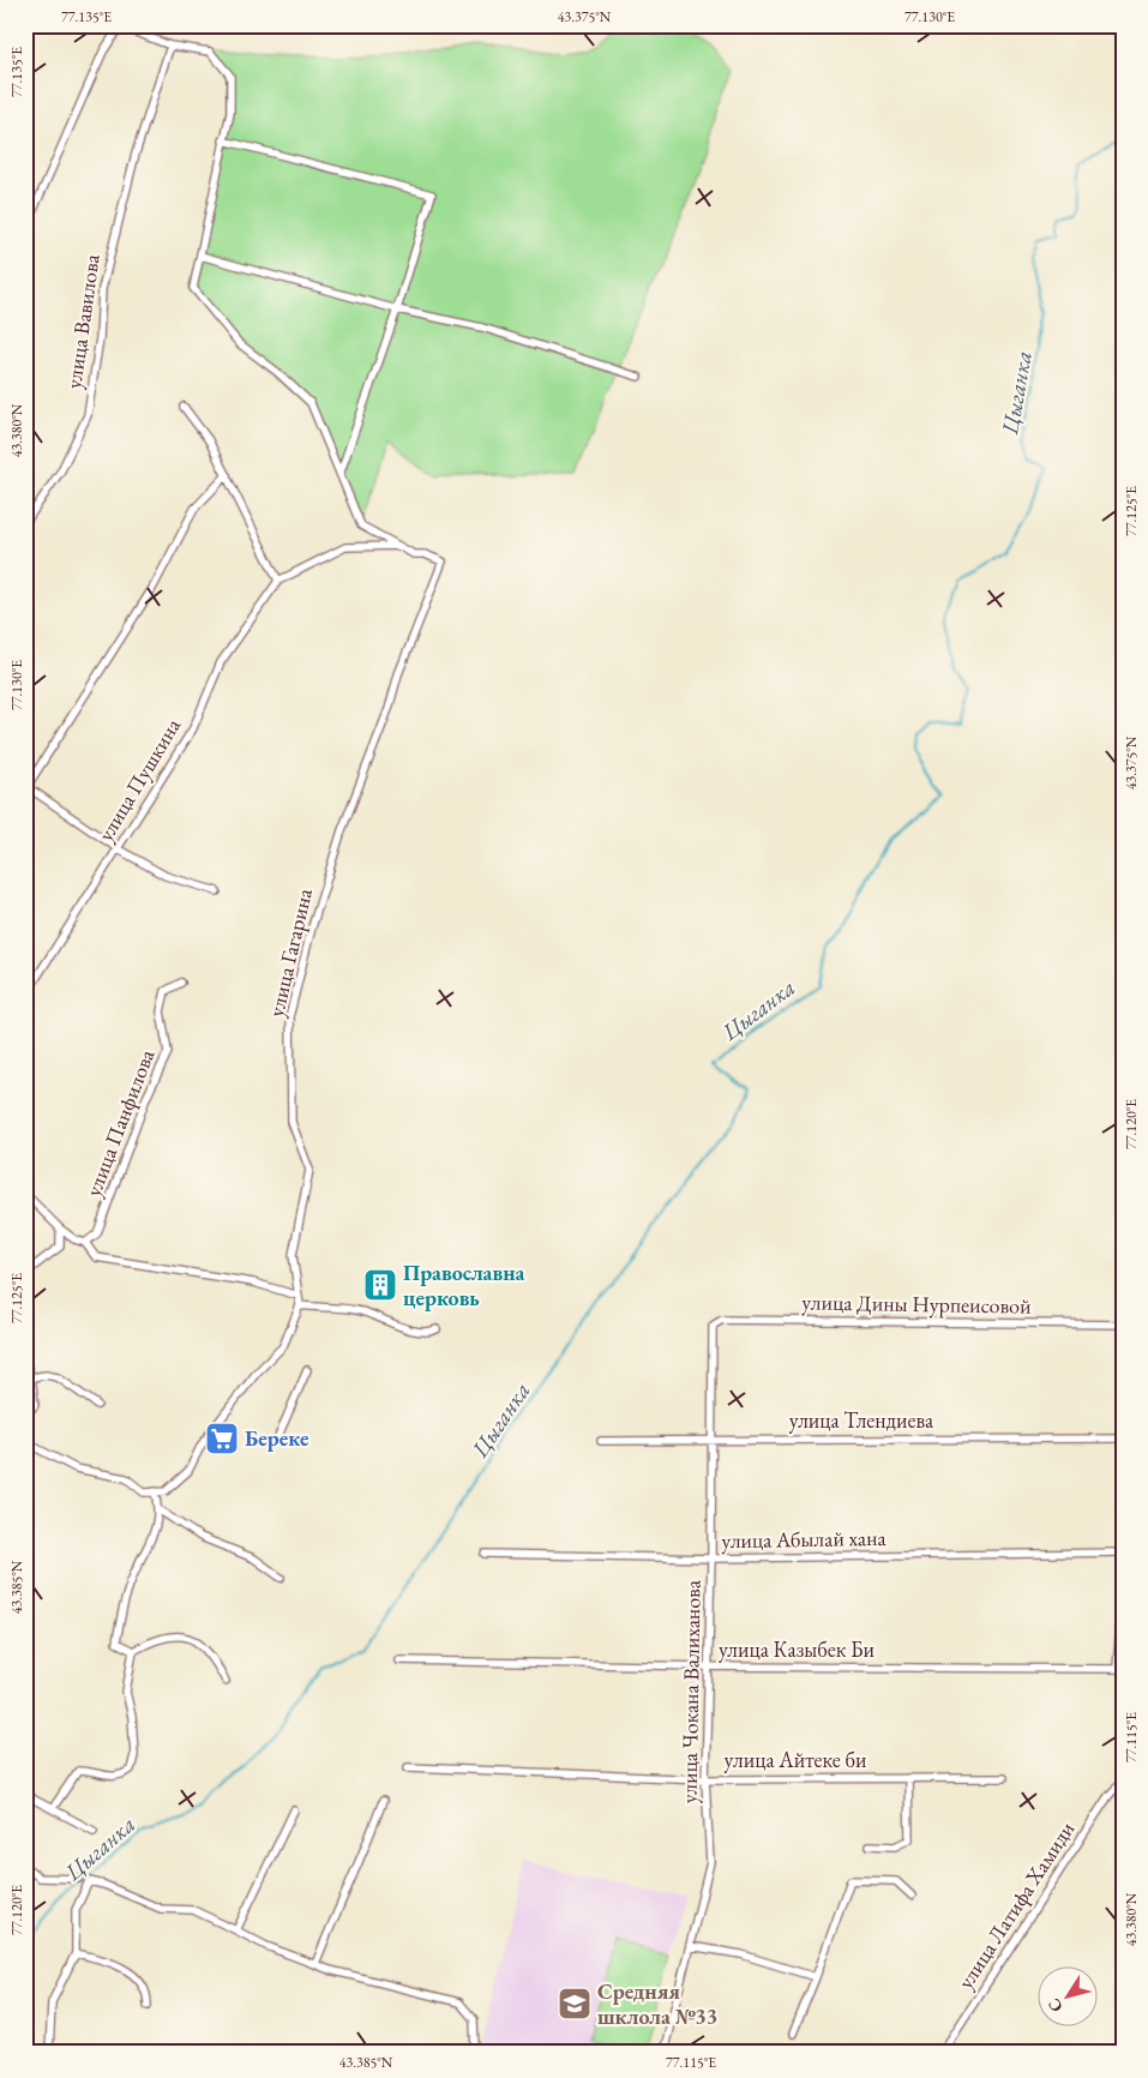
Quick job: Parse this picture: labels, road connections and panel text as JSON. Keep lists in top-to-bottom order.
{
  "streets": {
    "street": [
      "улица Вавилова",
      "улица Пушкина",
      "улица Гагарина",
      "улица Панфилова",
      "улица Дины Нурпеисовой",
      "улица Тлендиева",
      "улица Абылай хана",
      "улица Казыбек Би",
      "улица Чокана Валиханова",
      "улица Айтеке би",
      "улица Латифа Хамиди"
    ]
  },
  "crossings": [
    ["улица Пушкина", "улица Гагарина"],
    ["улица Дины Нурпеисовой", "улица Чокана Валиханова"],
    ["улица Тлендиева", "улица Чокана Валиханова"],
    ["улица Абылай хана", "улица Чокана Валиханова"],
    ["улица Казыбек Би", "улица Чокана Валиханова"],
    ["улица Чокана Валиханова", "улица Айтеке би"]
  ],
  "water": ["Цыганка"],
  "places": {
    "building": ["Православна церковь"],
    "supermarket": ["Береке"],
    "school or university": ["Средняя шклола №33"]
  },
  "north": "bottom left",
  "coordinates": [
    "77.135°E",
    "43.375°N",
    "77.130°E",
    "43.380°N",
    "77.125°E",
    "77.120°E",
    "43.385°N",
    "77.115°E"
  ]
}
